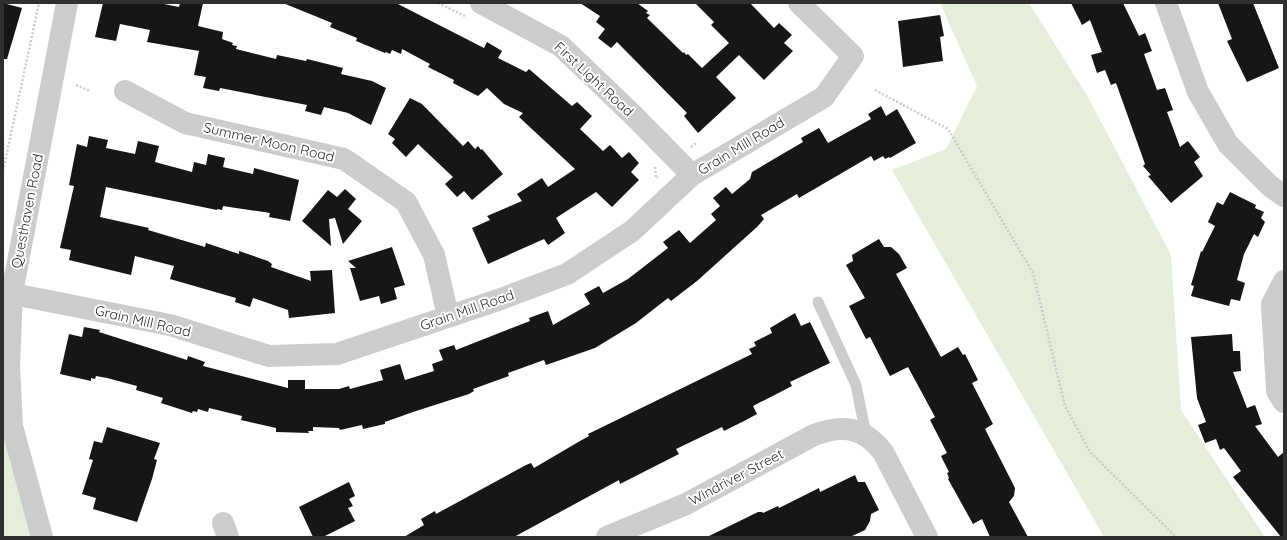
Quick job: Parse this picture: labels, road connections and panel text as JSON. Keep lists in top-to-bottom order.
{
  "streets": {
    "street": [
      "First Light Road",
      "Summer Moon Road",
      "Grain Mill Road",
      "Questhaven Road",
      "Windriver Street"
    ]
  },
  "crossings": [
    ["First Light Road", "Grain Mill Road"],
    ["Summer Moon Road", "Grain Mill Road"],
    ["Grain Mill Road", "Questhaven Road"]
  ]
}
